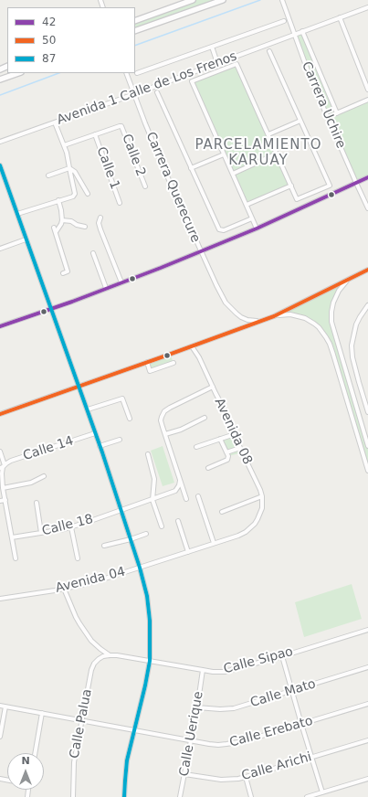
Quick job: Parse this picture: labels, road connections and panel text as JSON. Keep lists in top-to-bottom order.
{
  "streets": {
    "street": [
      "Avenida 1 Calle de Los Frenos",
      "Carrera Uchire",
      "Calle 2",
      "Calle 1",
      "Carrera Querecure",
      "Avenida 08",
      "Calle 14",
      "Calle 18",
      "Avenida 04",
      "Calle Sipao",
      "Calle Mato",
      "Calle Palua",
      "Calle Erebato",
      "Calle Uerique",
      "Calle Arichi"
    ]
  },
  "crossings": [
    ["Avenida 1 Calle de Los Frenos", "Carrera Uchire"],
    ["Avenida 1 Calle de Los Frenos", "Carrera Querecure"],
    ["Calle 2", "Calle 1"],
    ["Avenida 08", "Avenida 04"],
    ["Calle Sipao", "Calle Palua"],
    ["Calle Sipao", "Calle Uerique"],
    ["Calle Mato", "Calle Uerique"],
    ["Calle Palua", "Calle Erebato"],
    ["Calle Erebato", "Calle Uerique"],
    ["Calle Uerique", "Calle Arichi"]
  ],
  "districts": ["PARCELAMIENTO KARUAY"],
  "lines": ["transit line 87", "transit line 42", "transit line 50"],
  "legend": ["42", "50", "87"],
  "north": "top"
}
